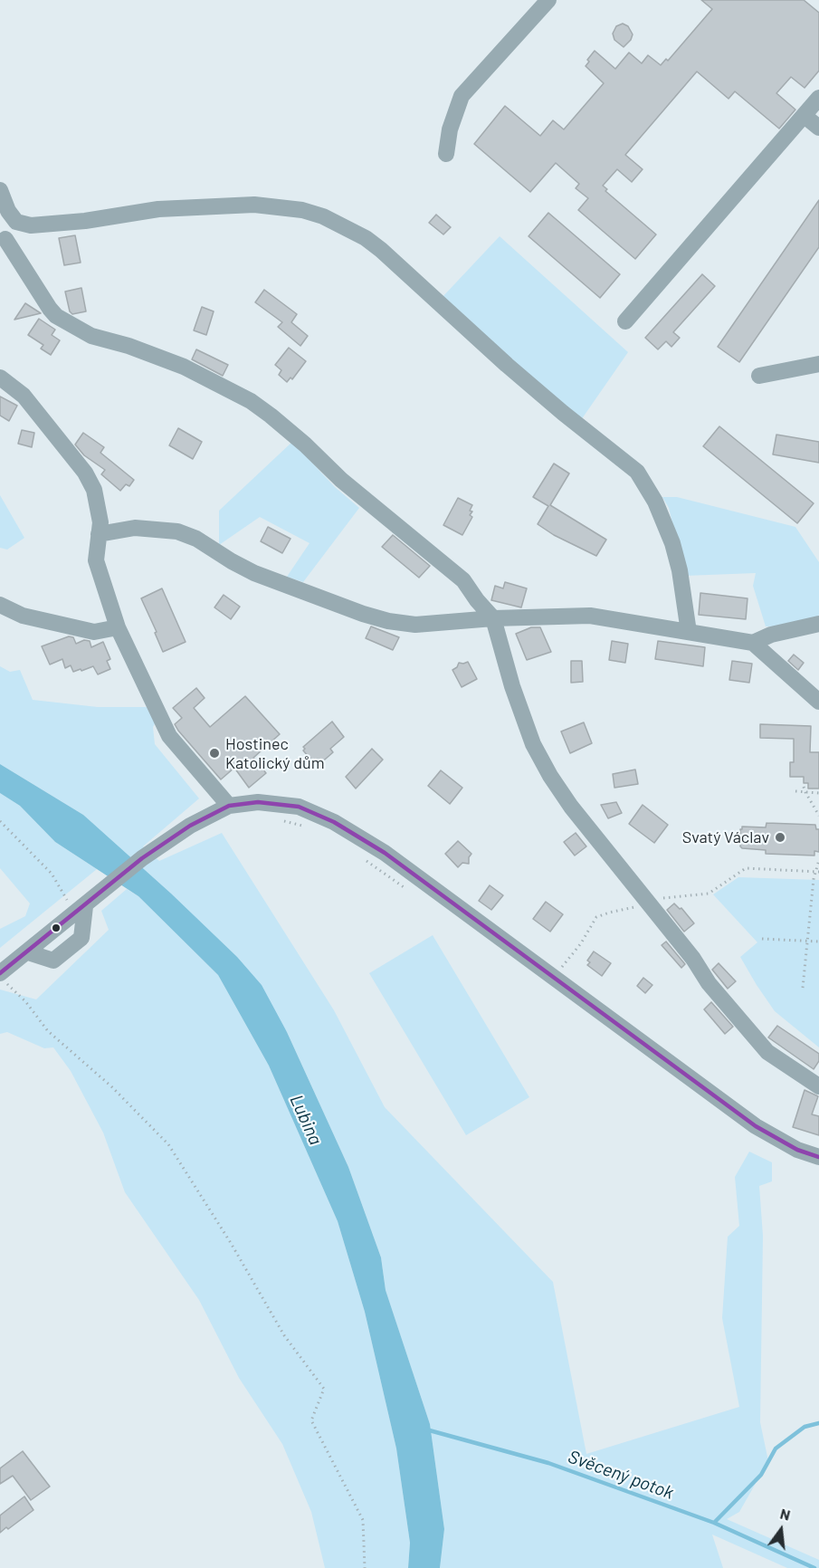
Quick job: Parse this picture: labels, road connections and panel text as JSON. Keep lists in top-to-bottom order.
{
  "water": ["Lubina", "Svěcený potok"],
  "places": ["Hostinec Katolický dům", "Svatý Václav"],
  "north": "top"
}
